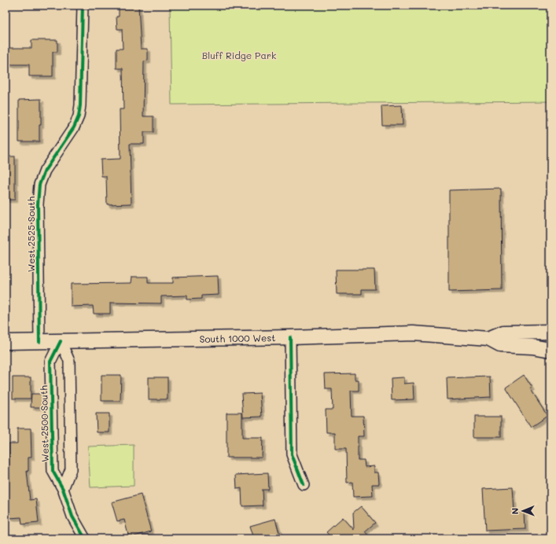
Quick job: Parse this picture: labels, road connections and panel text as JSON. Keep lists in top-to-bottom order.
{
  "streets": {
    "main road": ["South 1000 West"],
    "street": ["West 2525 South", "West 2500 South"]
  },
  "crossings": [
    ["West 2525 South", "South 1000 West"],
    ["South 1000 West", "West 2500 South"]
  ],
  "parks": ["Bluff Ridge Park"],
  "north": "left"
}
